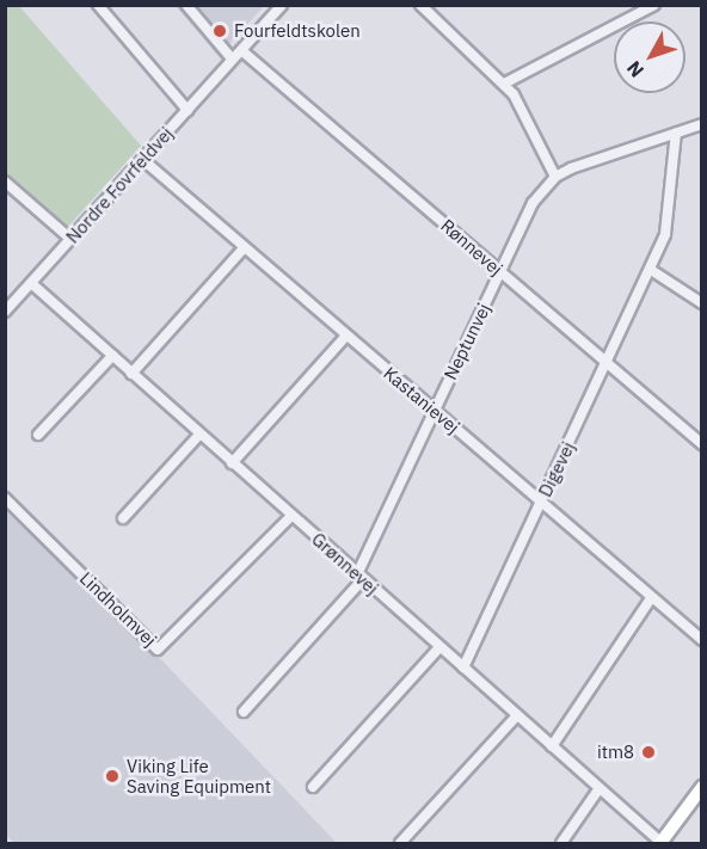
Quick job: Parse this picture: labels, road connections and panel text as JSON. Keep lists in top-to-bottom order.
{
  "streets": {
    "street": [
      "Nordre Fovrfeldvej",
      "Rønnevej",
      "Neptunvej",
      "Kastanievej",
      "Digevej",
      "Grønnevej",
      "Lindholmvej"
    ]
  },
  "crossings": [
    ["Nordre Fovrfeldvej", "Rønnevej"],
    ["Nordre Fovrfeldvej", "Kastanievej"],
    ["Nordre Fovrfeldvej", "Grønnevej"],
    ["Rønnevej", "Neptunvej"],
    ["Rønnevej", "Digevej"],
    ["Neptunvej", "Kastanievej"],
    ["Neptunvej", "Digevej"],
    ["Neptunvej", "Grønnevej"],
    ["Kastanievej", "Digevej"],
    ["Digevej", "Grønnevej"],
    ["Grønnevej", "Lindholmvej"]
  ],
  "places": ["Fourfeldtskolen", "itm8", "Viking Life Saving Equipment"],
  "north": "bottom left"
}
